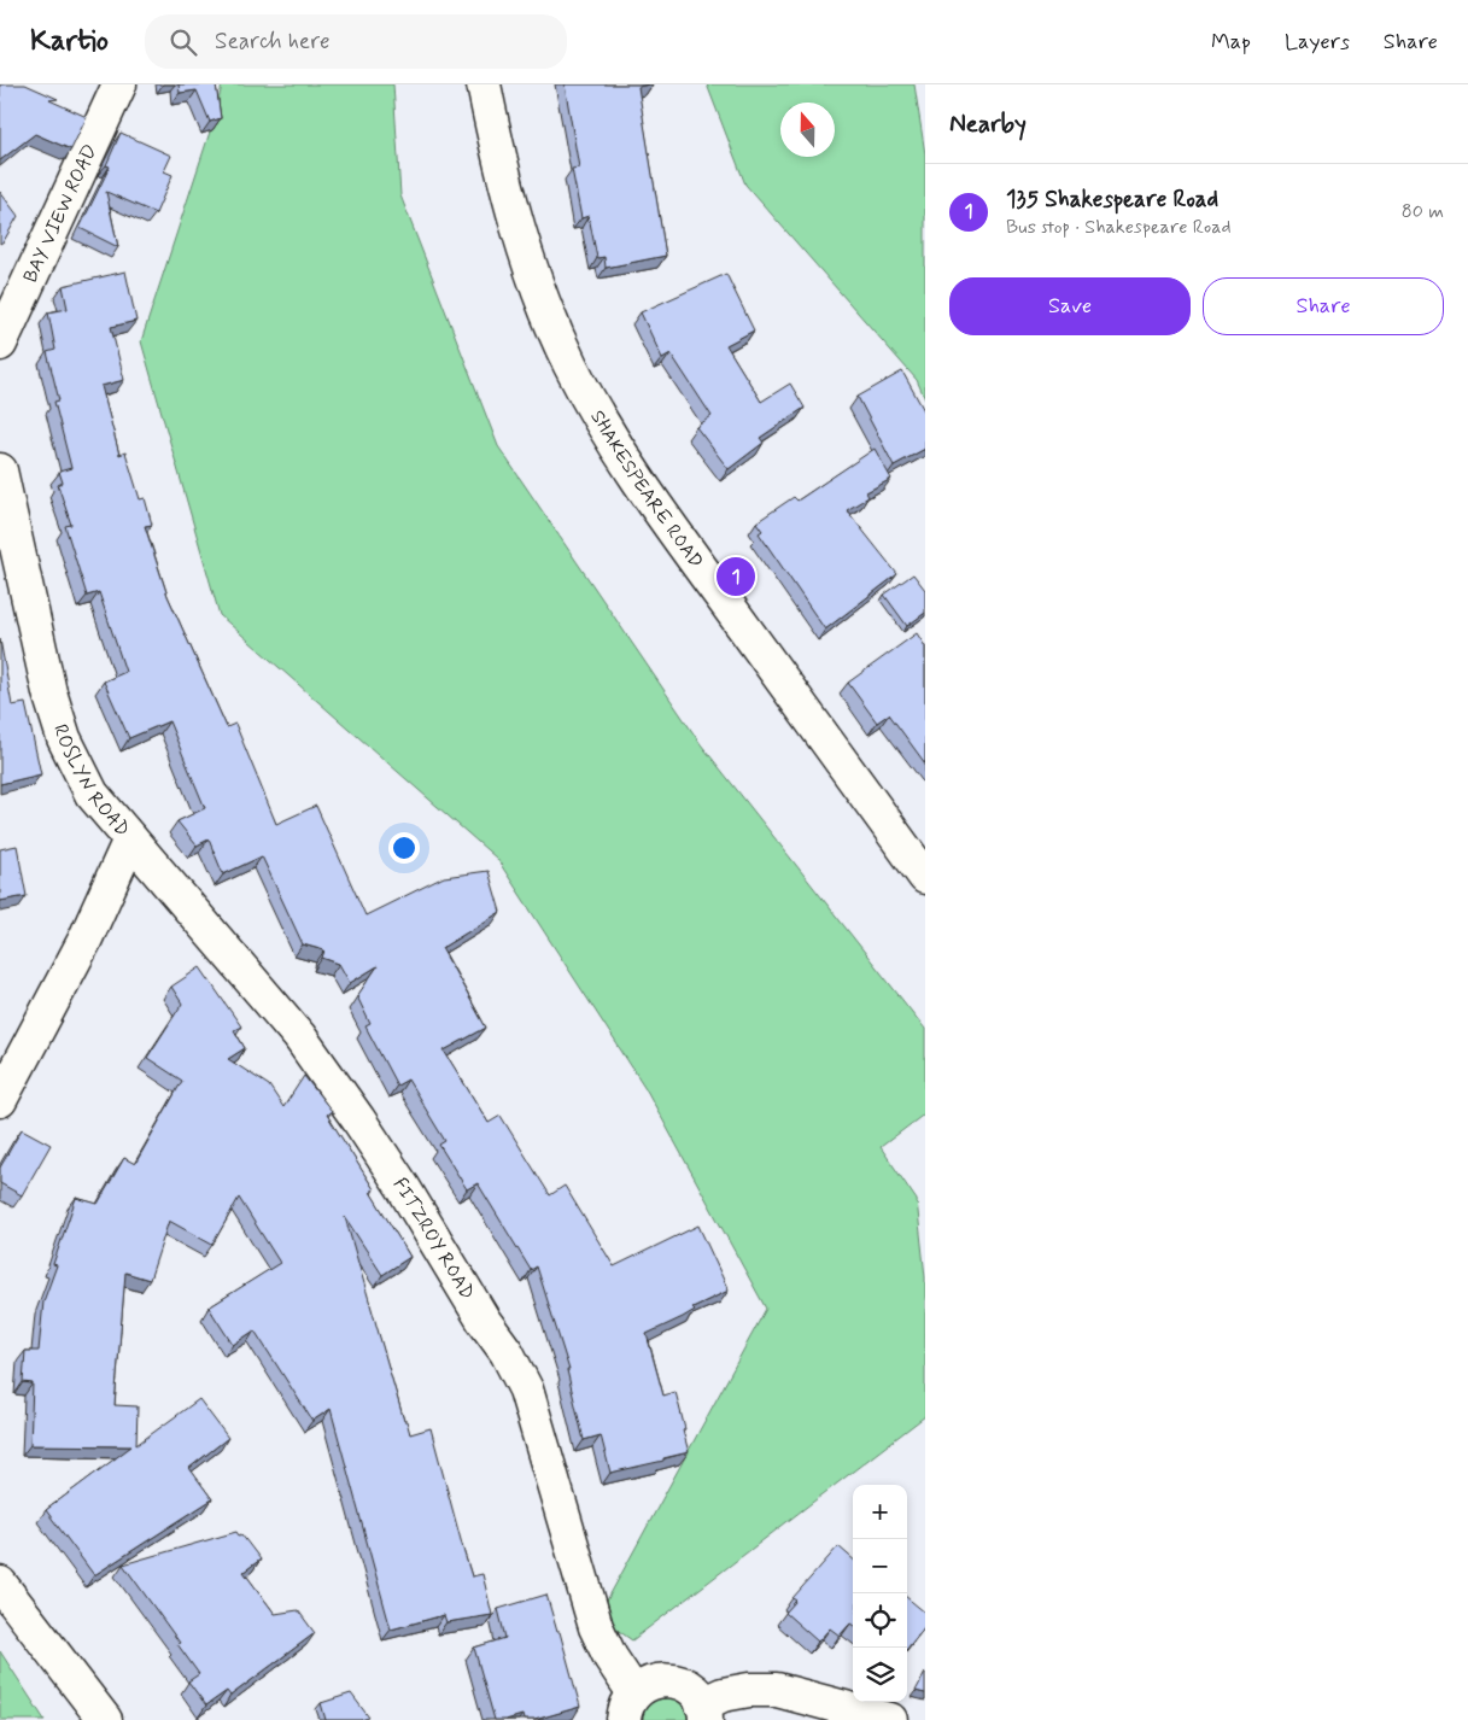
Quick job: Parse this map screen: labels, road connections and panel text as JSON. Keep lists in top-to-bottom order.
{
  "streets": {
    "street": [
      "BAY VIEW ROAD",
      "SHAKESPEARE ROAD",
      "ROSLYN ROAD",
      "FITZROY ROAD"
    ]
  },
  "crossings": [
    ["ROSLYN ROAD", "FITZROY ROAD"]
  ],
  "north": "top",
  "page": {
    "header": "Kartio",
    "search": "Search here",
    "nav": ["Map", "Layers", "Share"],
    "heading": "Nearby",
    "list": [
      {
        "mark": "1",
        "name": "135 Shakespeare Road",
        "note": "Bus stop · Shakespeare Road",
        "value": "80 m"
      }
    ],
    "buttons": ["Save", "Share"],
    "pins": "1",
    "map_buttons": ["+", "−"]
  }
}
